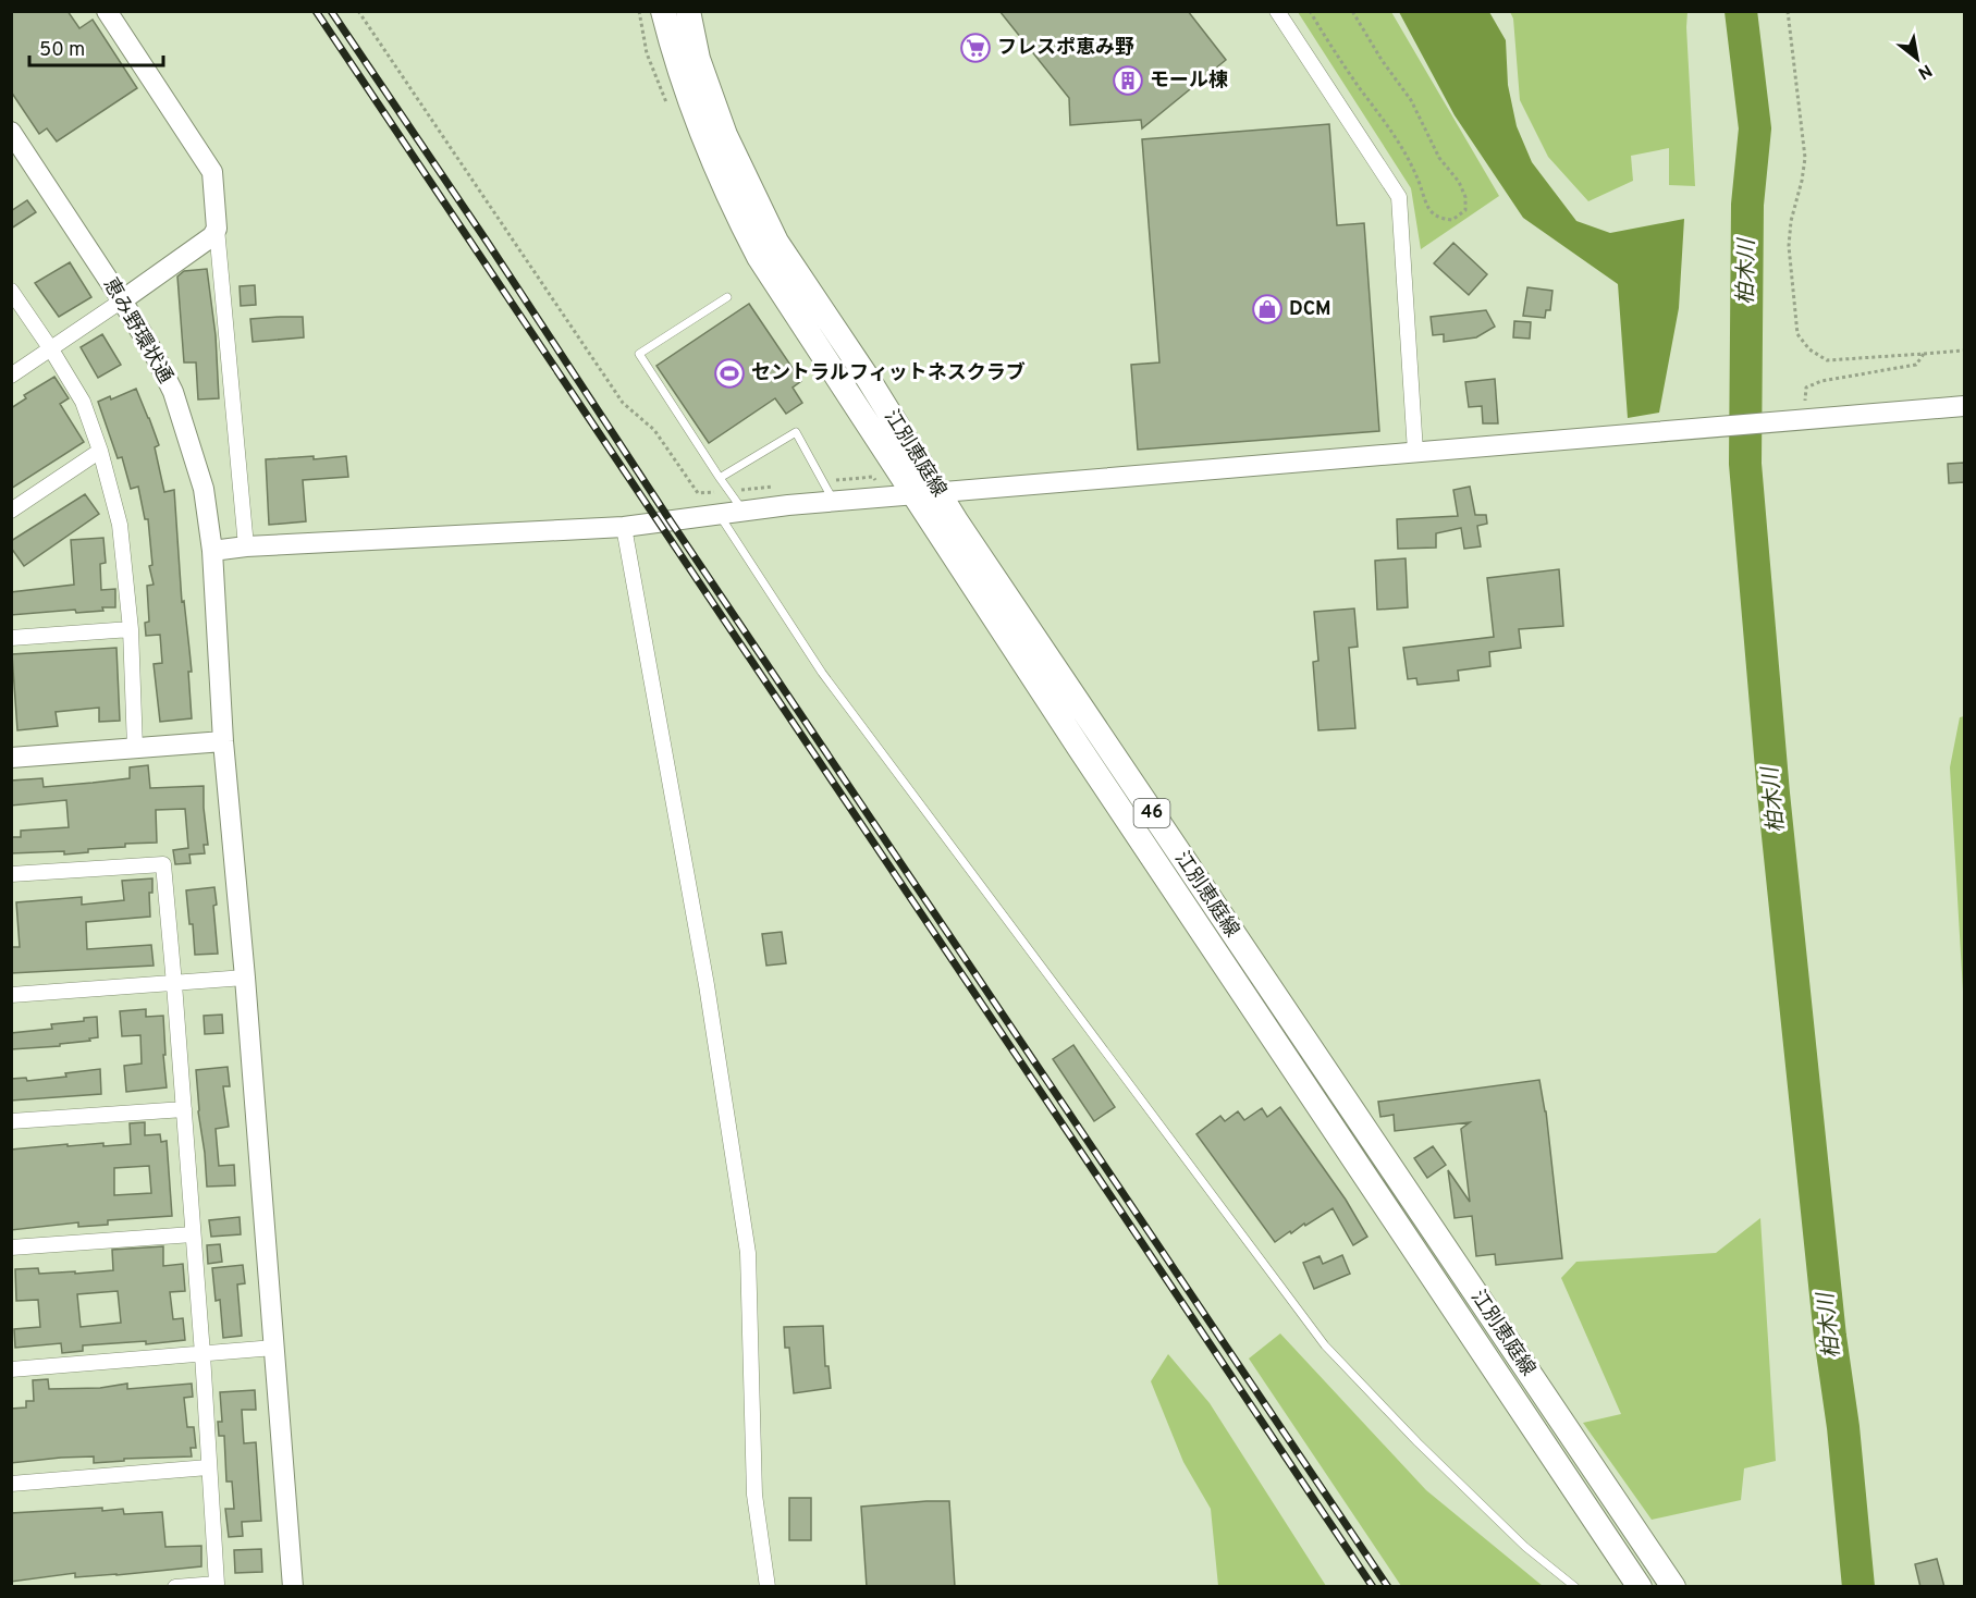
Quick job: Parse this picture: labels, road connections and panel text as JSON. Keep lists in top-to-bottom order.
{
  "streets": {
    "main road": ["江別恵庭線", "46"],
    "street": ["恵み野環状通"]
  },
  "water": ["柏木川"],
  "places": {
    "supermarket": ["フレスポ恵み野"],
    "building": ["モール棟"],
    "shop": ["DCM"],
    "sports": ["セントラルフィットネスクラブ"]
  },
  "scale_bar": "50 m",
  "north": "bottom right"
}
